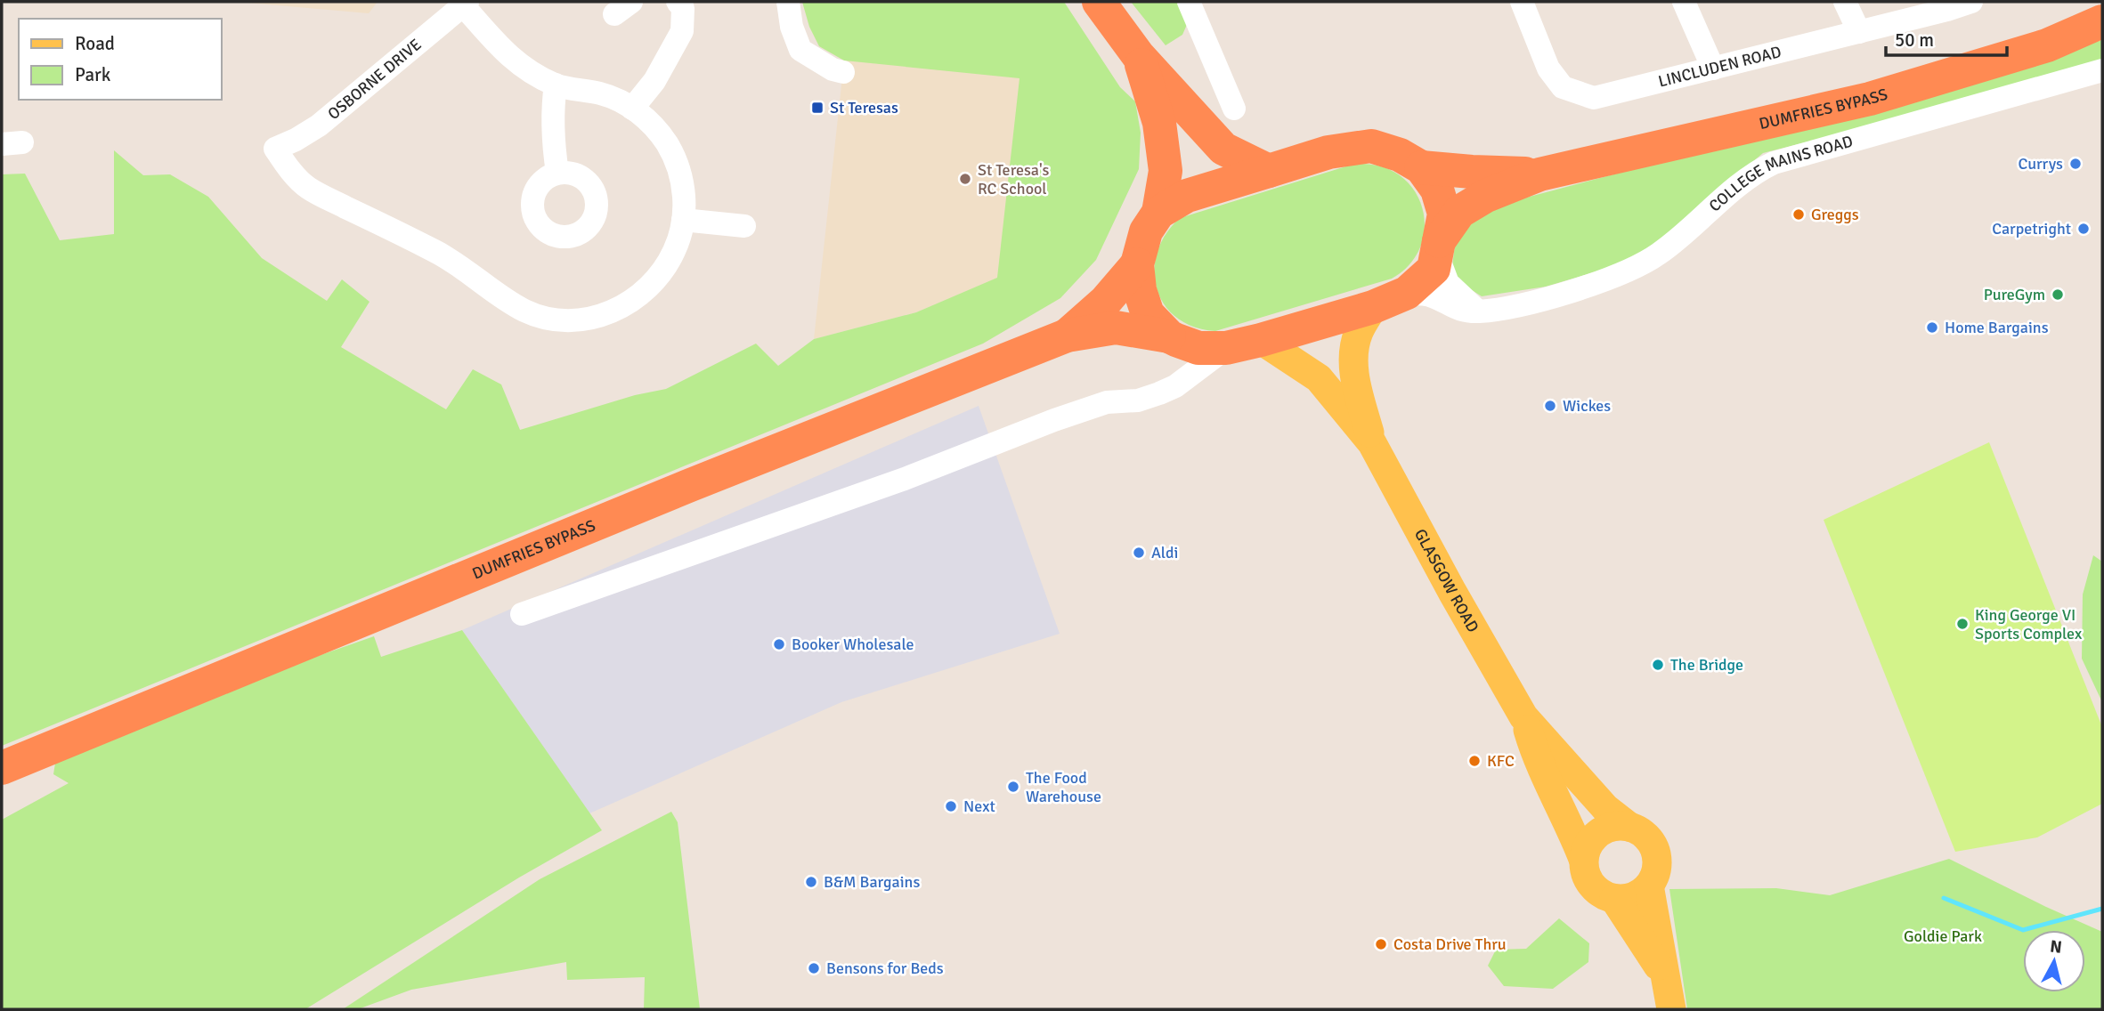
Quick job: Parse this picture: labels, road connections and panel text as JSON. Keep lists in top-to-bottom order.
{
  "streets": {
    "highway": ["DUMFRIES BYPASS"],
    "main road": ["GLASGOW ROAD"],
    "street": ["LINCLUDEN ROAD", "OSBORNE DRIVE", "COLLEGE MAINS ROAD"]
  },
  "crossings": [
    ["DUMFRIES BYPASS", "COLLEGE MAINS ROAD"],
    ["DUMFRIES BYPASS", "GLASGOW ROAD"]
  ],
  "parks": ["Goldie Park"],
  "places": {
    "transit": ["St Teresas"],
    "other": [
      "Currys",
      "St Teresa's RC School",
      "Greggs",
      "Carpetright",
      "PureGym",
      "Home Bargains",
      "Wickes",
      "Aldi",
      "King George VI Sports Complex",
      "Booker Wholesale",
      "The Bridge",
      "KFC",
      "The Food Warehouse",
      "Next",
      "B&M Bargains",
      "Costa Drive Thru",
      "Bensons for Beds"
    ]
  },
  "legend": ["Road", "Park"],
  "scale_bar": "50 m",
  "north": "top"
}
